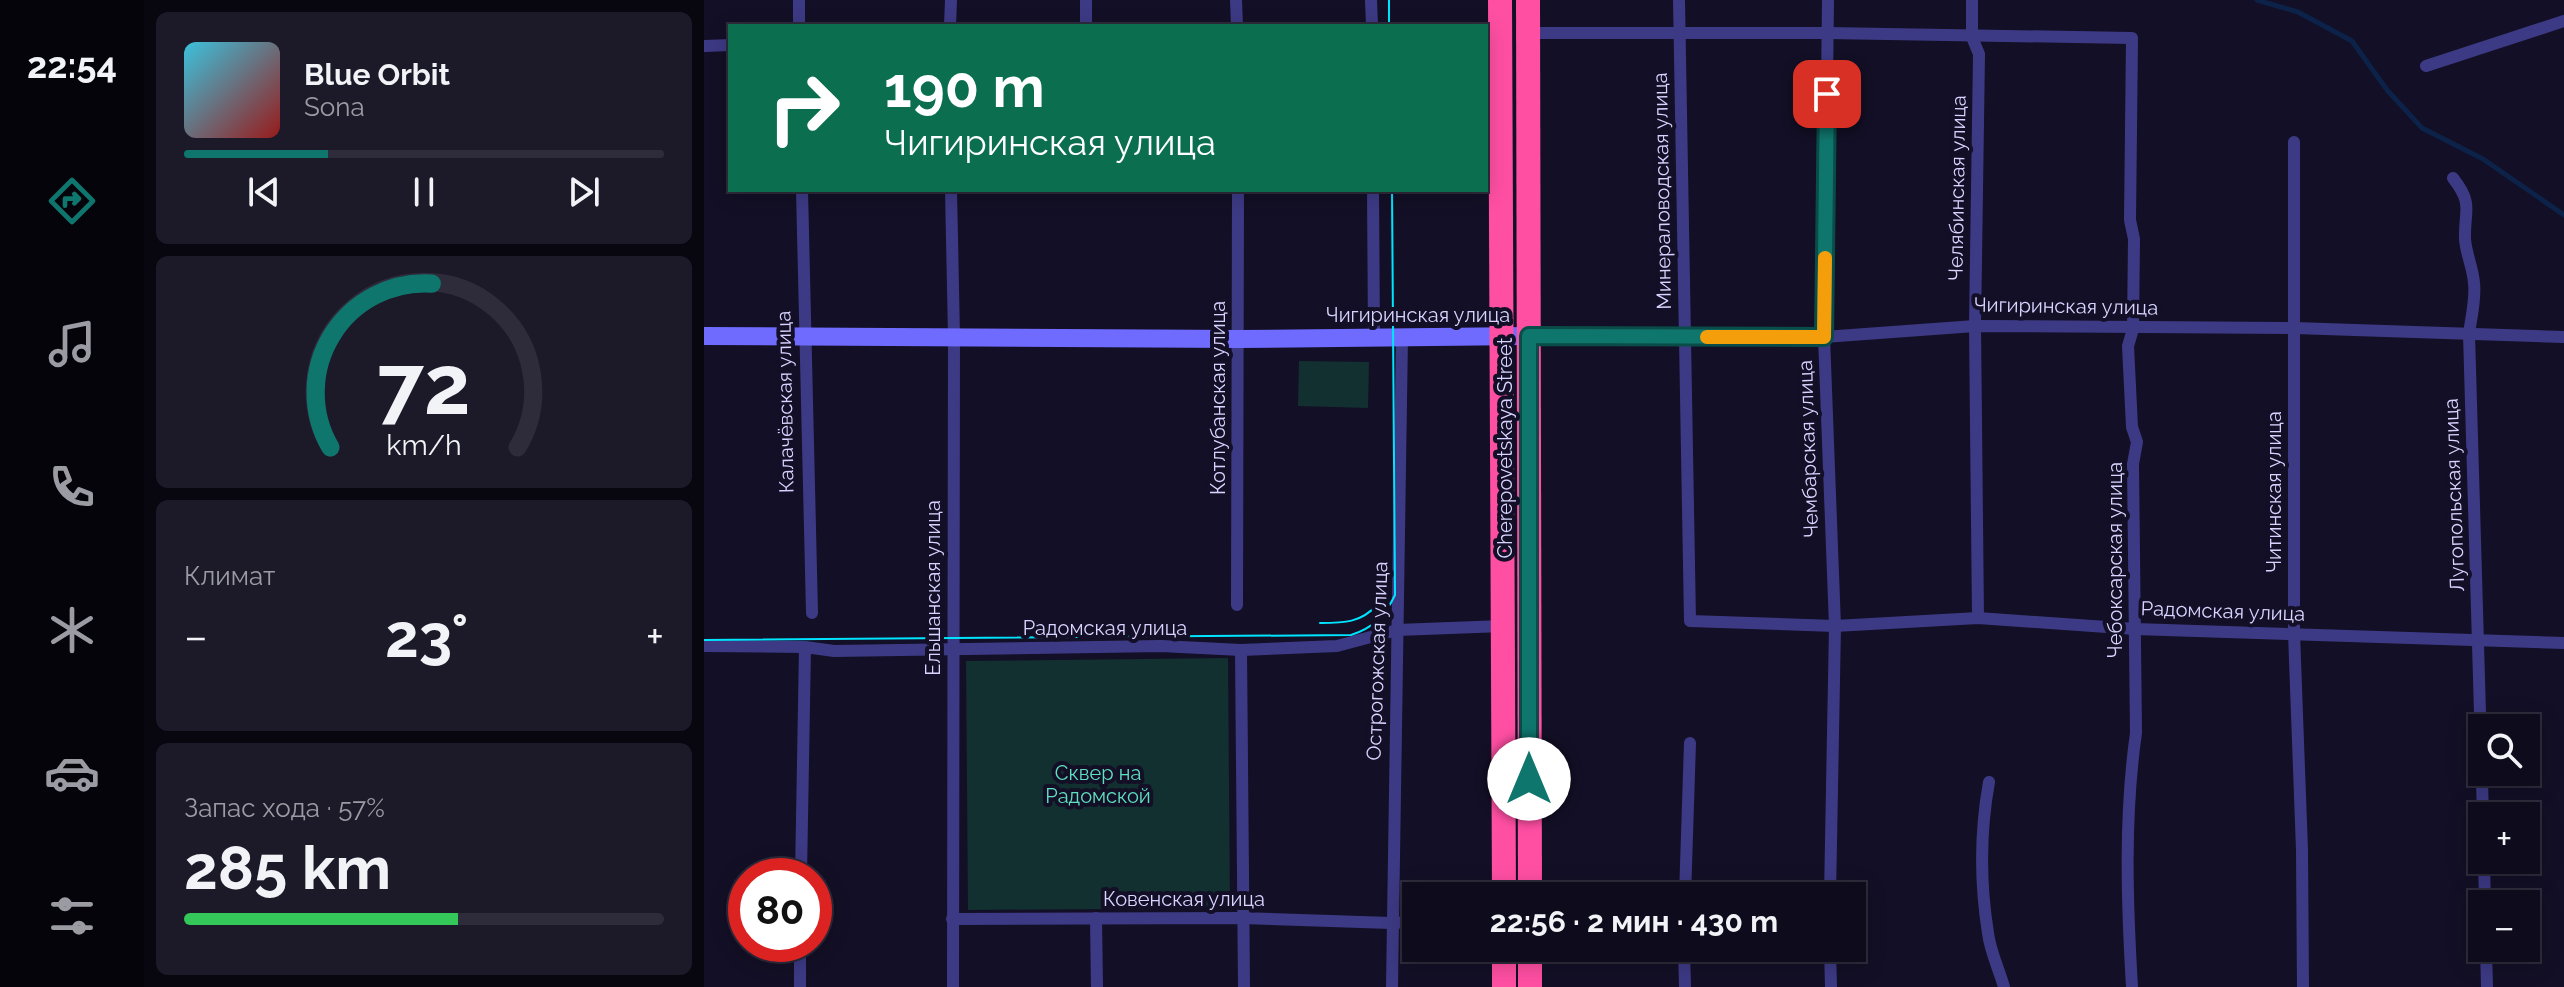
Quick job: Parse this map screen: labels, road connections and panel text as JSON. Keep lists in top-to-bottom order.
{
  "streets": {
    "highway": ["Cherepovetskaya Street"],
    "street": [
      "Челябинская улица",
      "Минераловодская улица",
      "Чигиринская улица",
      "Котлубанская улица",
      "Калачёвская улица",
      "Чембарская улица",
      "Читинская улица",
      "Лугопольская улица",
      "Чебоксарская улица",
      "Ельшанская улица",
      "Радомская улица",
      "Острогожская улица",
      "Ковенская улица"
    ]
  },
  "crossings": [
    ["Челябинская улица", "Чигиринская улица"],
    ["Челябинская улица", "Чебоксарская улица"],
    ["Челябинская улица", "Радомская улица"],
    ["Минераловодская улица", "Чигиринская улица"],
    ["Минераловодская улица", "Радомская улица"],
    ["Чигиринская улица", "Котлубанская улица"],
    ["Чигиринская улица", "Калачёвская улица"],
    ["Чигиринская улица", "Cherepovetskaya Street"],
    ["Чигиринская улица", "Чембарская улица"],
    ["Чигиринская улица", "Читинская улица"],
    ["Чигиринская улица", "Лугопольская улица"],
    ["Чигиринская улица", "Чебоксарская улица"],
    ["Чигиринская улица", "Ельшанская улица"],
    ["Чигиринская улица", "Острогожская улица"],
    ["Cherepovetskaya Street", "Радомская улица"],
    ["Чембарская улица", "Радомская улица"],
    ["Читинская улица", "Радомская улица"],
    ["Лугопольская улица", "Радомская улица"],
    ["Чебоксарская улица", "Радомская улица"],
    ["Ельшанская улица", "Радомская улица"],
    ["Ельшанская улица", "Ковенская улица"],
    ["Радомская улица", "Острогожская улица"],
    ["Острогожская улица", "Ковенская улица"]
  ],
  "parks": ["Сквер на Радомской"],
  "page": {
    "tabs": "22:54",
    "turn": ["190 m", "Чигиринская улица"],
    "song": ["Blue Orbit", "Sona"],
    "tile": [
      "Климат",
      ["Запас хода · 57%", "285 km"]
    ],
    "heat": ["−", "23°", "+"],
    "map_buttons": ["+", "−"],
    "limit": "80",
    "trip": "22:56 · 2 мин · 430 m",
    "gauge": ["72", "km/h"]
  }
}
